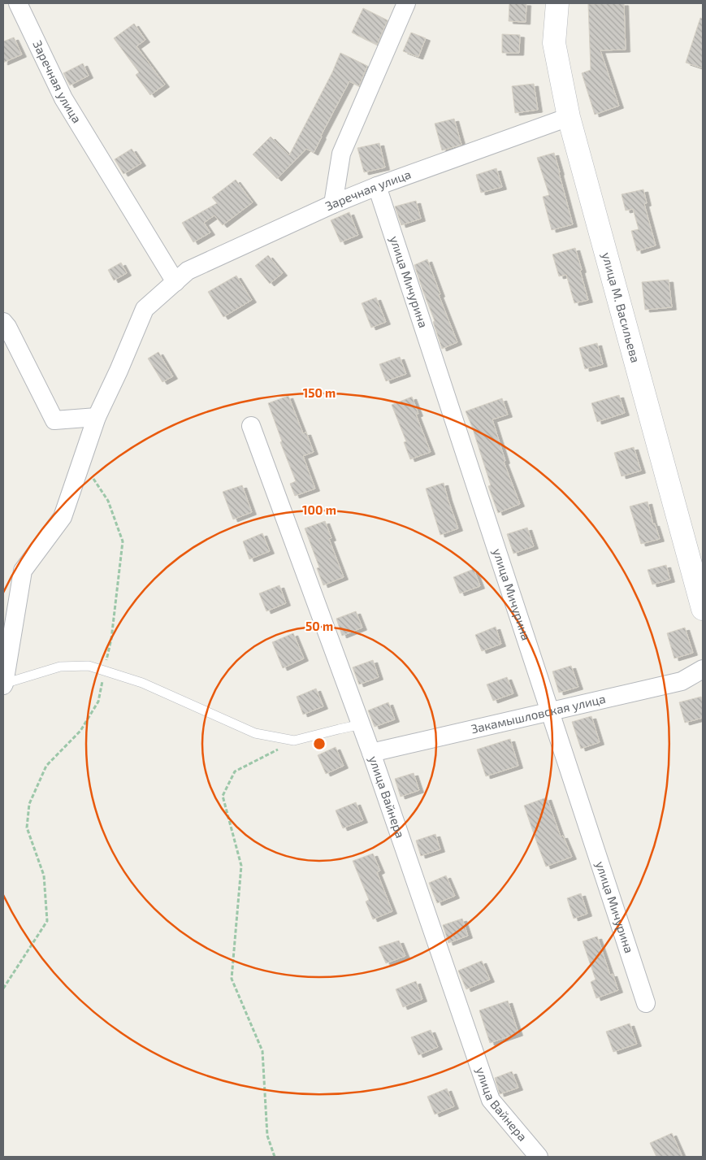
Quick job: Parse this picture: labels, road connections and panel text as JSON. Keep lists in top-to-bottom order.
{
  "streets": {
    "street": [
      "Заречная улица",
      "улица Мичурина",
      "улица М. Васильева",
      "Закамышловская улица",
      "улица Вайнера"
    ]
  },
  "crossings": [
    ["Заречная улица", "улица Мичурина"],
    ["Заречная улица", "улица М. Васильева"],
    ["улица Мичурина", "Закамышловская улица"],
    ["Закамышловская улица", "улица Вайнера"]
  ],
  "rings": ["150 m", "100 m", "50 m"]
}
